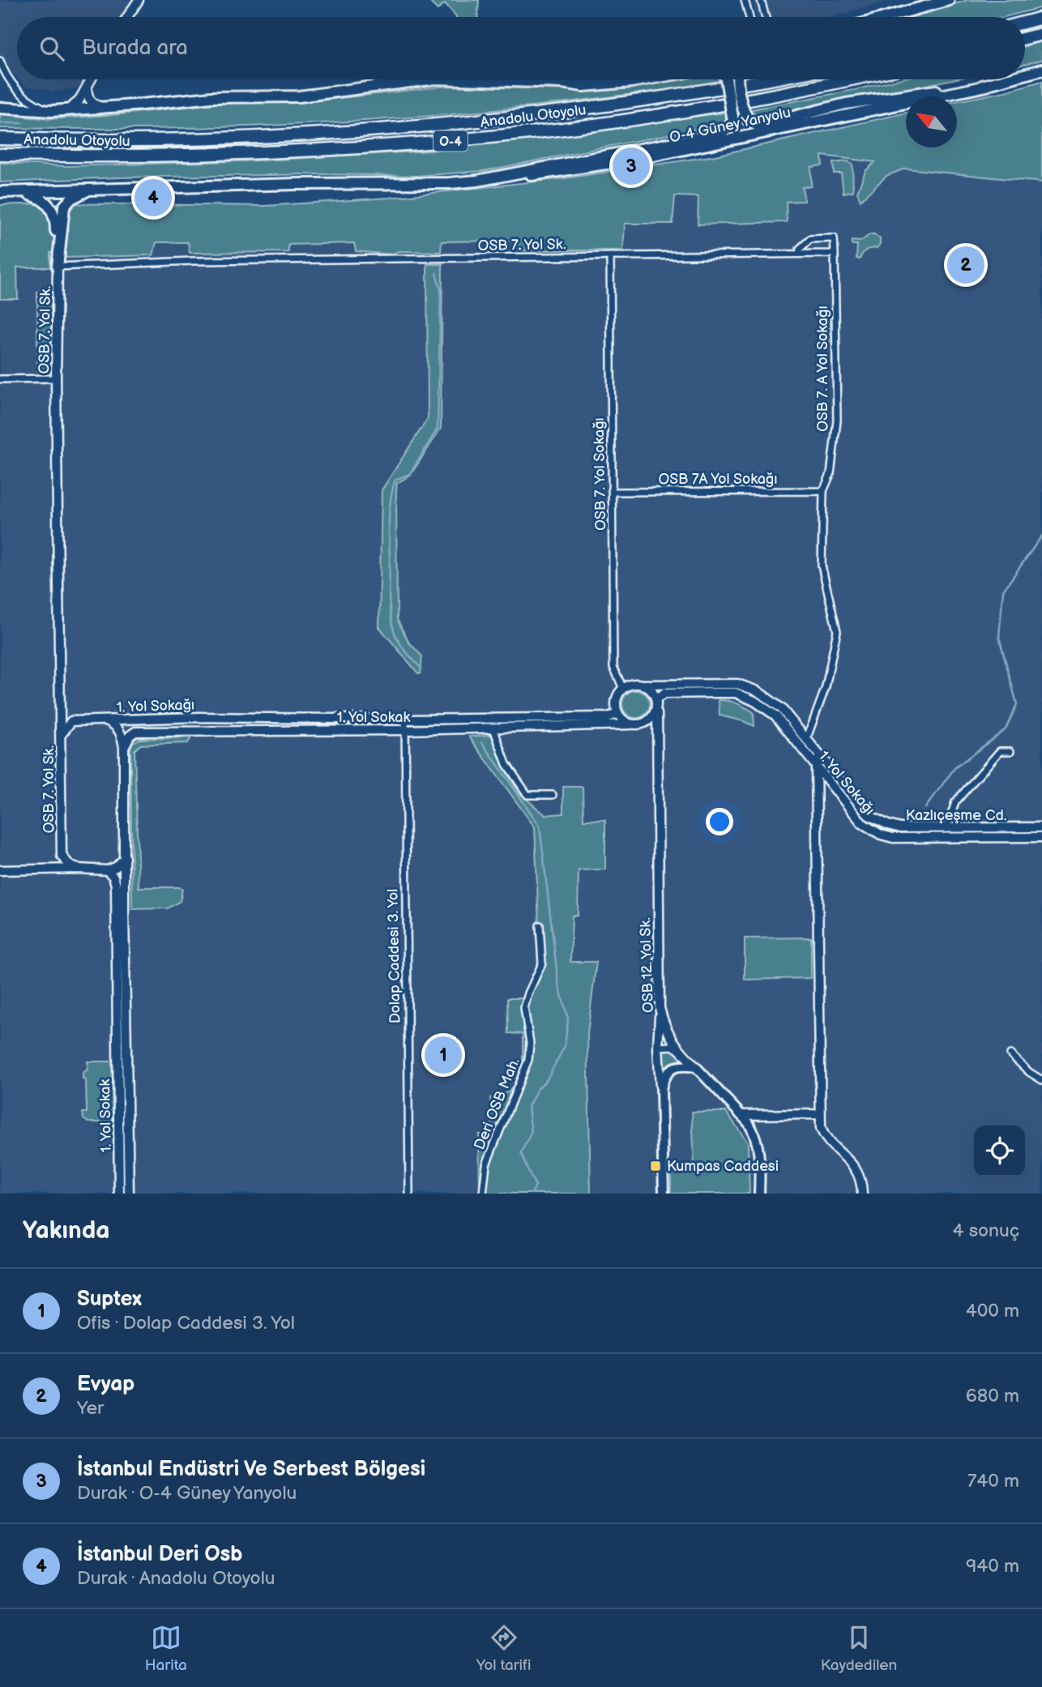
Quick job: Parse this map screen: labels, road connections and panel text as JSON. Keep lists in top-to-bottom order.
{
  "streets": {
    "highway": ["Anadolu Otoyolu", "O-4"],
    "main road": ["O-4 Güney Yanyolu", "OSB 12. Yol Sk."],
    "street": [
      "OSB 7. Yol Sk.",
      "OSB 7. A Yol Sokağı",
      "OSB 7. Yol Sokağı",
      "OSB 7A Yol Sokağı",
      "1. Yol Sokağı",
      "1. Yol Sokak",
      "Kazlıçeşme Cd.",
      "Dolap Caddesi 3. Yol",
      "Deri OSB Mah."
    ]
  },
  "crossings": [
    ["OSB 7. Yol Sk.", "OSB 7. Yol Sokağı"],
    ["OSB 7. A Yol Sokağı", "OSB 7A Yol Sokağı"],
    ["OSB 7. A Yol Sokağı", "1. Yol Sokağı"],
    ["OSB 7. A Yol Sokağı", "Kazlıçeşme Cd."],
    ["OSB 7. Yol Sokağı", "OSB 7A Yol Sokağı"],
    ["OSB 7. Yol Sokağı", "1. Yol Sokağı"],
    ["OSB 7. Yol Sokağı", "1. Yol Sokak"],
    ["OSB 7. Yol Sokağı", "OSB 12. Yol Sk."],
    ["1. Yol Sokağı", "1. Yol Sokak"],
    ["1. Yol Sokağı", "Dolap Caddesi 3. Yol"],
    ["1. Yol Sokağı", "OSB 12. Yol Sk."],
    ["1. Yol Sokak", "Dolap Caddesi 3. Yol"],
    ["1. Yol Sokak", "OSB 12. Yol Sk."]
  ],
  "places": {
    "transit": ["Kumpas Caddesi"]
  },
  "north": "top left",
  "page": {
    "search": "Burada ara",
    "pins": [
      "3",
      "4",
      "2",
      "1"
    ],
    "heading": ["Yakında", "4 sonuç"],
    "list": [
      {
        "mark": "1",
        "name": "Suptex",
        "note": "Ofis · Dolap Caddesi 3. Yol",
        "value": "400 m"
      },
      {
        "mark": "2",
        "name": "Evyap",
        "note": "Yer",
        "value": "680 m"
      },
      {
        "mark": "3",
        "name": "İstanbul Endüstri Ve Serbest Bölgesi",
        "note": "Durak · O-4 Güney Yanyolu",
        "value": "740 m"
      },
      {
        "mark": "4",
        "name": "İstanbul Deri Osb",
        "note": "Durak · Anadolu Otoyolu",
        "value": "940 m"
      }
    ],
    "nav": ["Harita", "Yol tarifi", "Kaydedilen"]
  }
}
